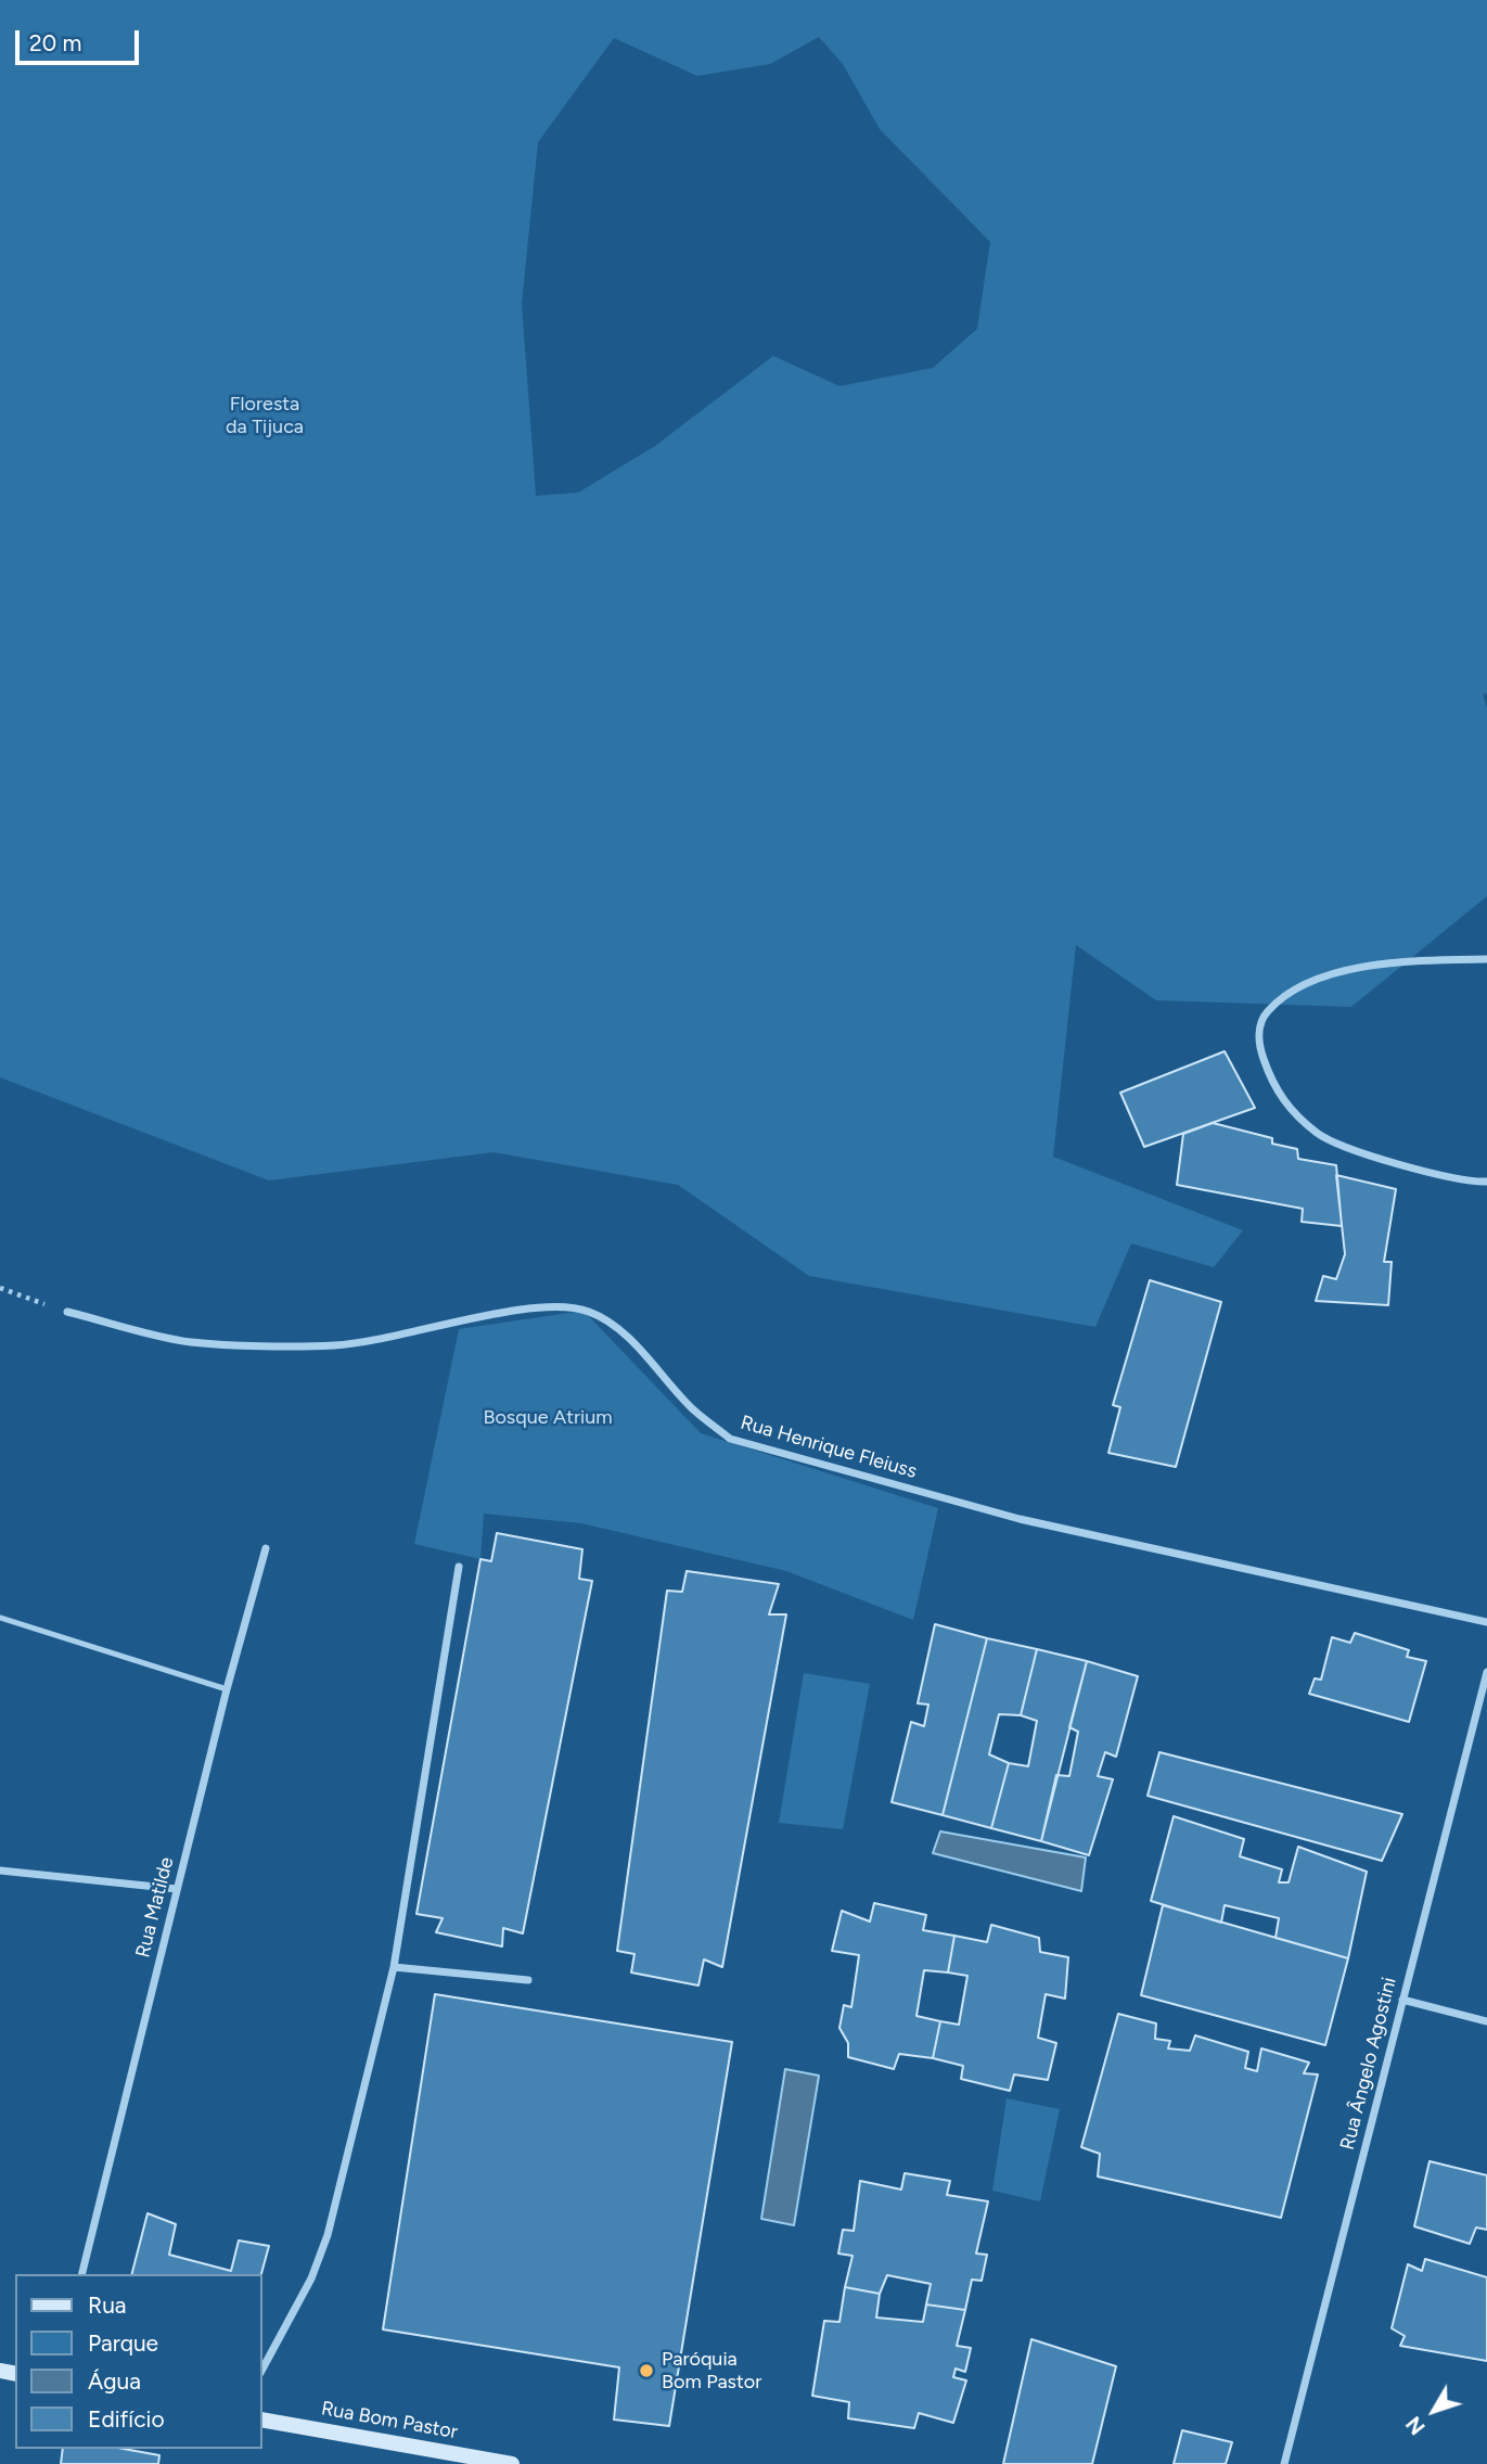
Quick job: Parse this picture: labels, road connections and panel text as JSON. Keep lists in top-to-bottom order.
{
  "streets": {
    "street": [
      "Rua Henrique Fleiuss",
      "Rua Matilde",
      "Rua Ângelo Agostini",
      "Rua Bom Pastor"
    ]
  },
  "parks": ["Floresta da Tijuca", "Bosque Atrium"],
  "places": ["Paróquia Bom Pastor"],
  "legend": [
    "Rua",
    "Parque",
    "Água",
    "Edifício"
  ],
  "scale_bar": "20 m",
  "north": "bottom left"
}
